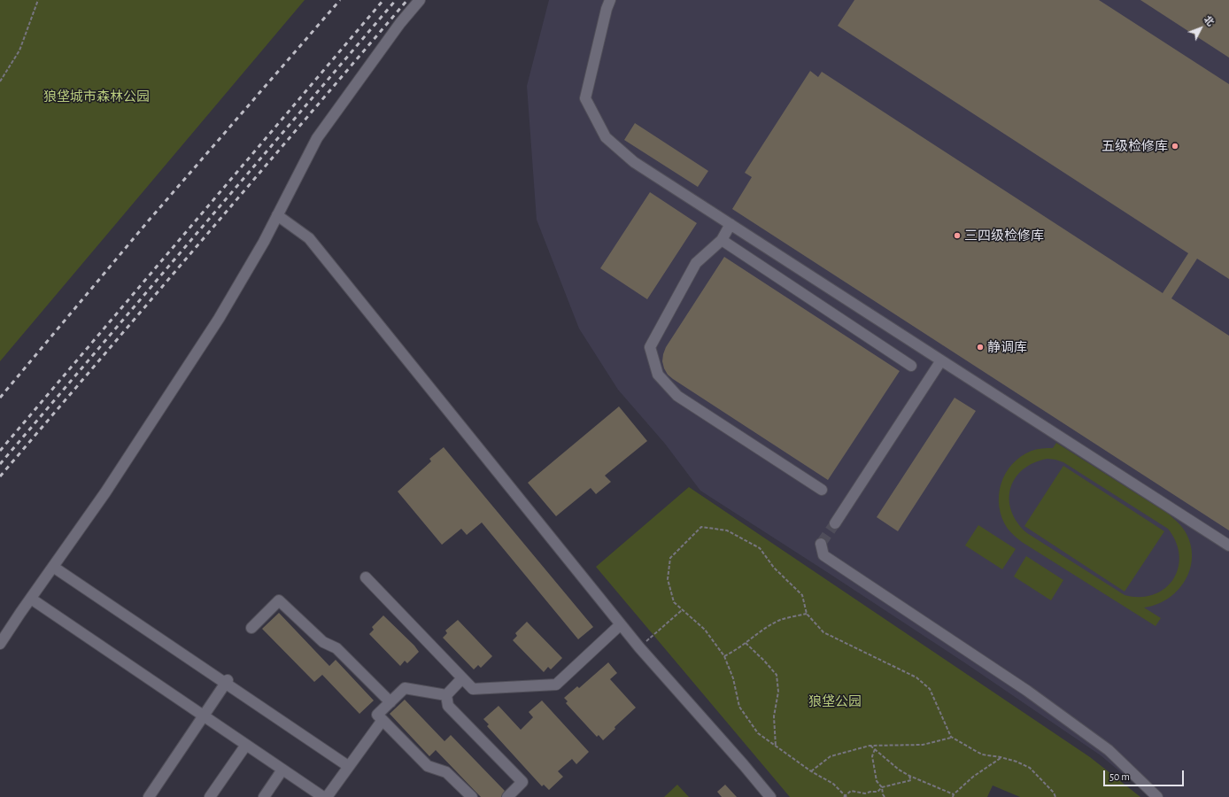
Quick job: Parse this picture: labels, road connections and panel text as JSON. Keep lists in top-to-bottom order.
{
  "parks": ["狼垡城市森林公园", "狼垡公园"],
  "places": ["五级检修库", "三四级检修库", "静调库"],
  "scale_bar": "50 m",
  "north": "top right"
}
